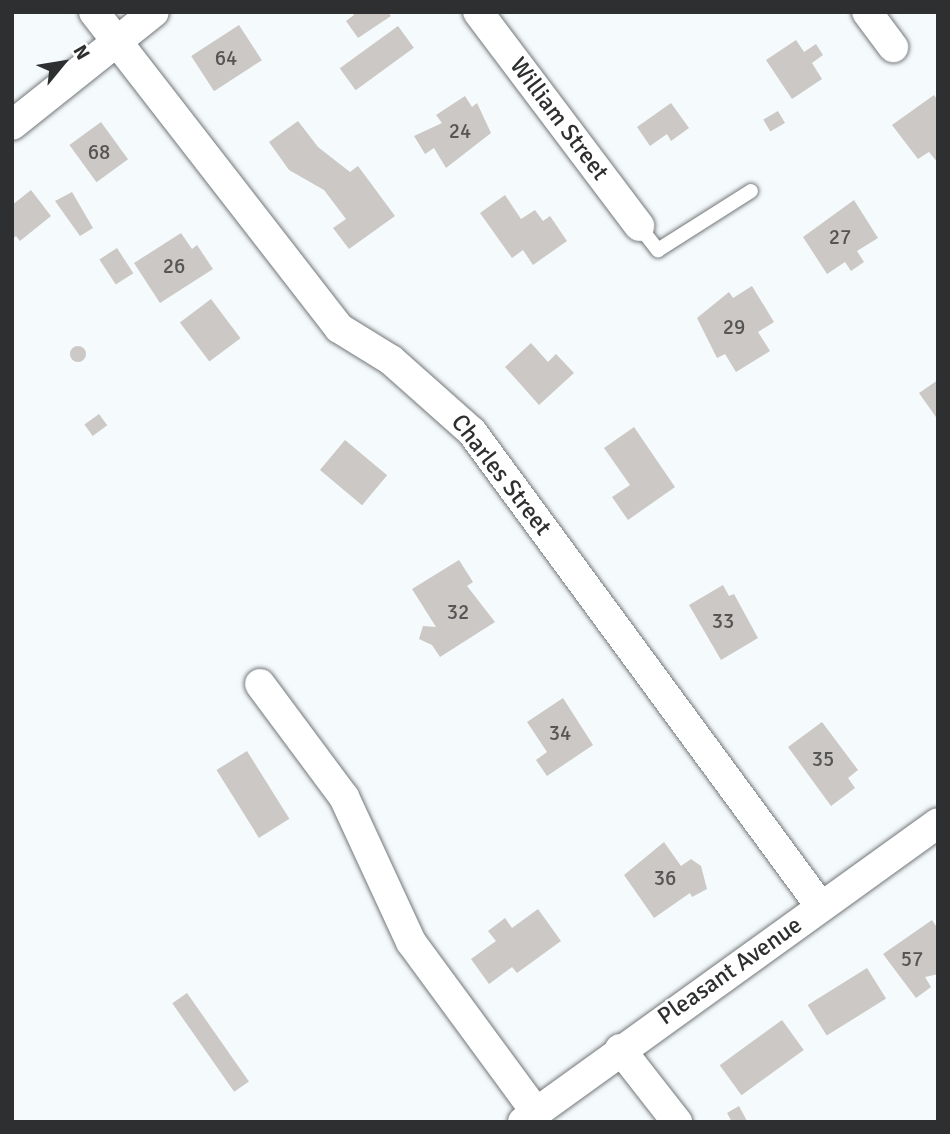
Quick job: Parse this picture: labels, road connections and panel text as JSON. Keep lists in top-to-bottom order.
{
  "streets": {
    "street": ["William Street", "Charles Street", "Pleasant Avenue"]
  },
  "crossings": [
    ["Charles Street", "Pleasant Avenue"]
  ],
  "house_numbers": [
    "64",
    "24",
    "68",
    "27",
    "26",
    "29",
    "32",
    "33",
    "34",
    "35",
    "36",
    "57"
  ],
  "north": "top right"
}
